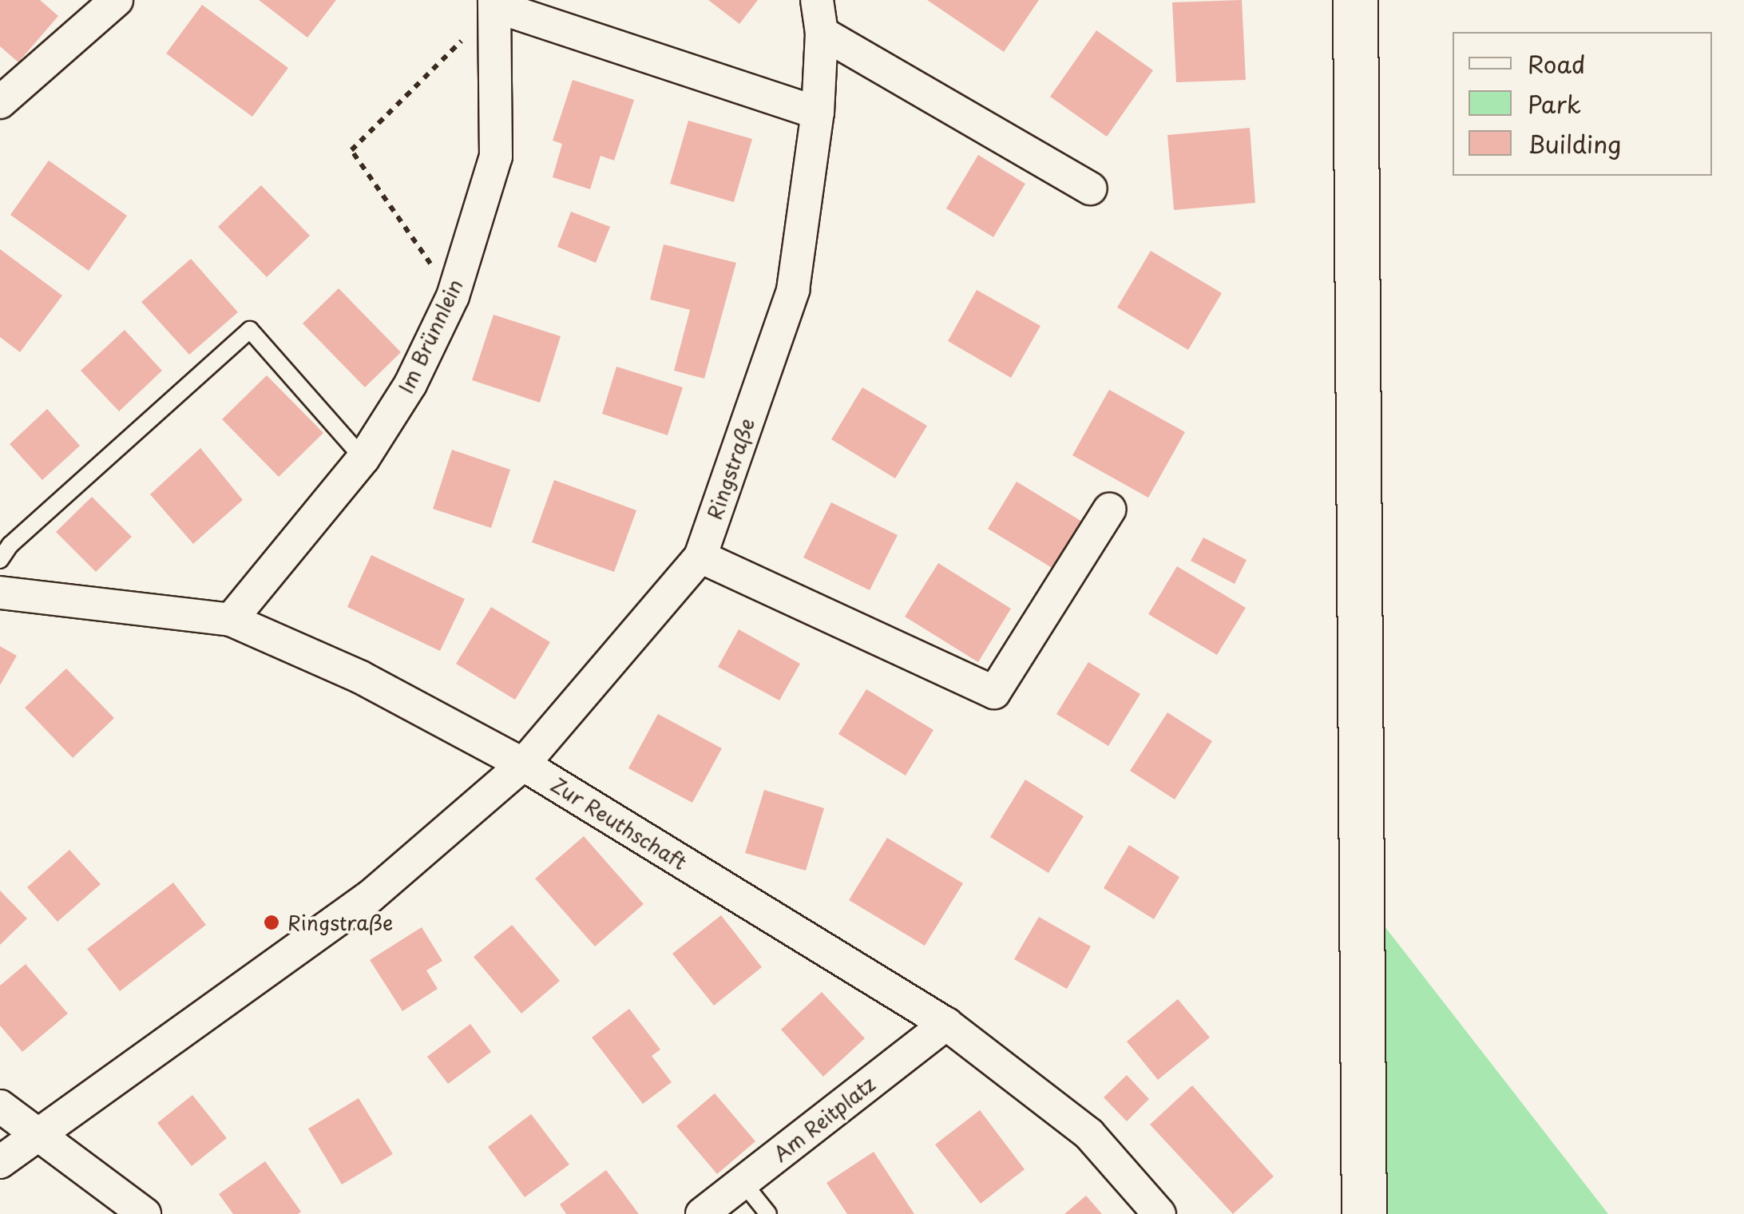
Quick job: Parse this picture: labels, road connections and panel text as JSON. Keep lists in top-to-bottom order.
{
  "streets": {
    "street": [
      "Im Brünnlein",
      "Ringstraße",
      "Zur Reuthschaft",
      "Am Reitplatz"
    ]
  },
  "crossings": [
    ["Im Brünnlein", "Zur Reuthschaft"],
    ["Ringstraße", "Zur Reuthschaft"],
    ["Zur Reuthschaft", "Am Reitplatz"]
  ],
  "places": ["Ringstraße"],
  "legend": ["Road", "Park", "Building"]
}
